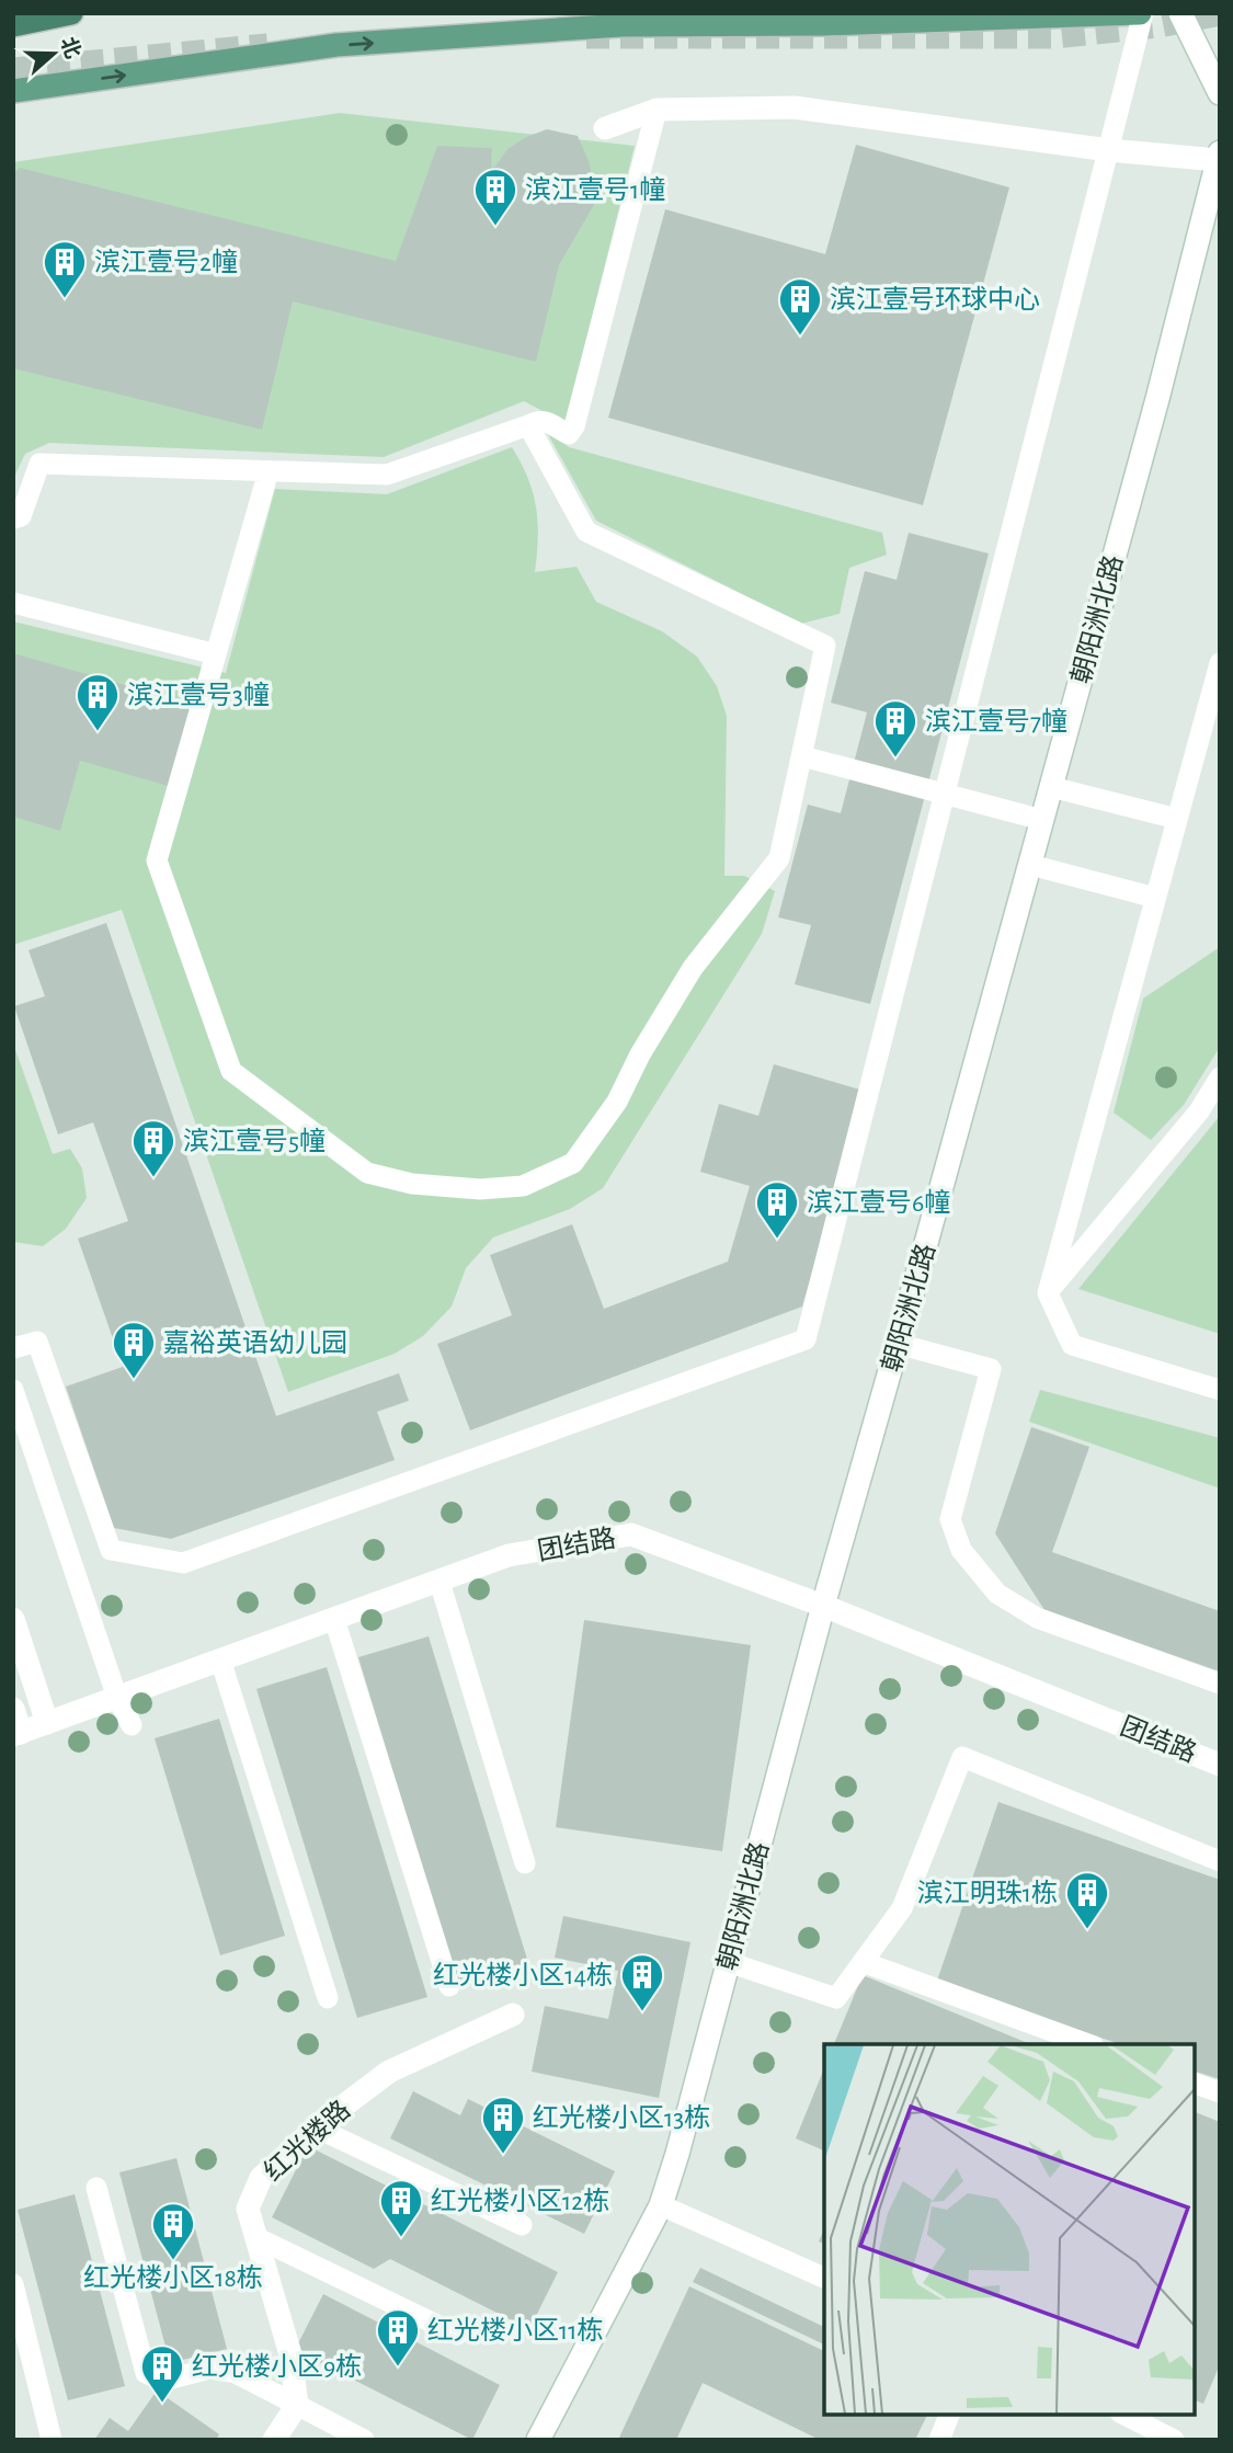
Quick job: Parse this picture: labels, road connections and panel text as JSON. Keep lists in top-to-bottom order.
{
  "streets": {
    "street": ["朝阳洲北路", "团结路", "红光楼路"]
  },
  "crossings": [
    ["朝阳洲北路", "团结路"]
  ],
  "places": {
    "building": [
      "滨江壹号1幢",
      "滨江壹号2幢",
      "滨江壹号环球中心",
      "滨江壹号3幢",
      "滨江壹号7幢",
      "滨江壹号5幢",
      "滨江壹号6幢",
      "嘉裕英语幼儿园",
      "滨江明珠1栋",
      "红光楼小区14栋",
      "红光楼小区13栋",
      "红光楼小区12栋",
      "红光楼小区18栋",
      "红光楼小区11栋",
      "红光楼小区9栋"
    ]
  },
  "north": "right"
}
